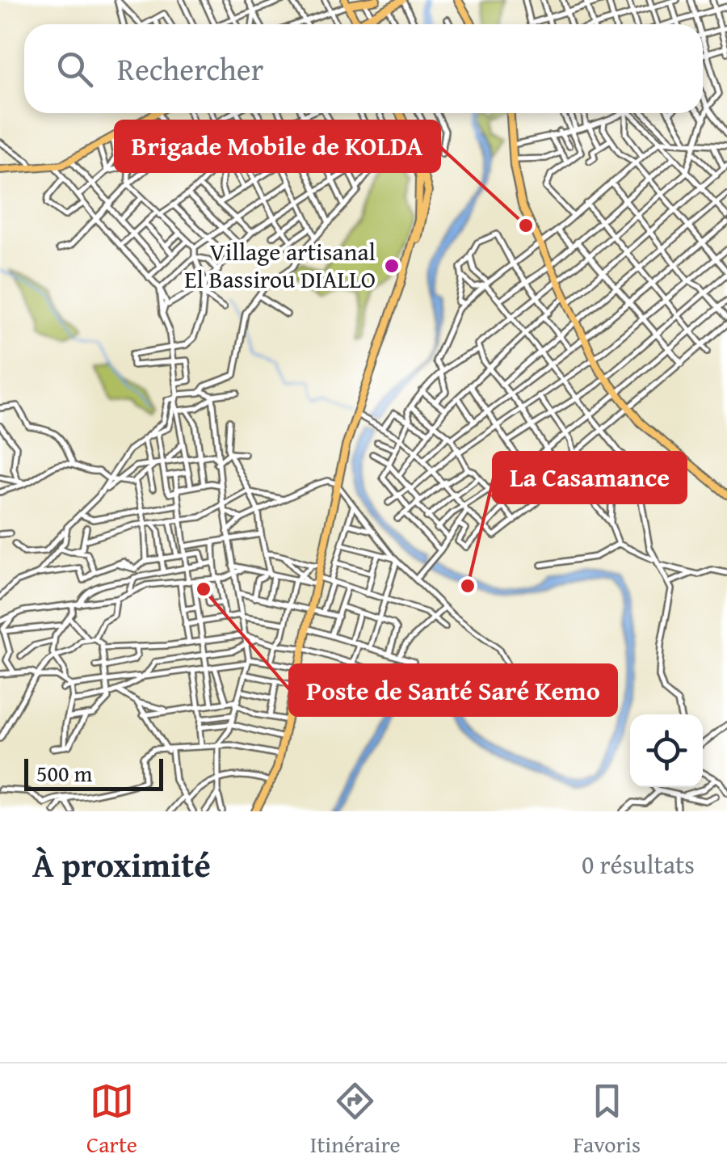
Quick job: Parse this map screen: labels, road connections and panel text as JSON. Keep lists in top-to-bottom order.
{
  "places": [
    "Brigade Mobile de KOLDA",
    "Village artisanal El Bassirou DIALLO",
    "La Casamance",
    "Poste de Santé Saré Kemo"
  ],
  "scale_bar": "500 m",
  "page": {
    "search": "Rechercher",
    "scale": "500 m",
    "heading": ["À proximité", "0 résultats"],
    "nav": ["Carte", "Itinéraire", "Favoris"]
  }
}
